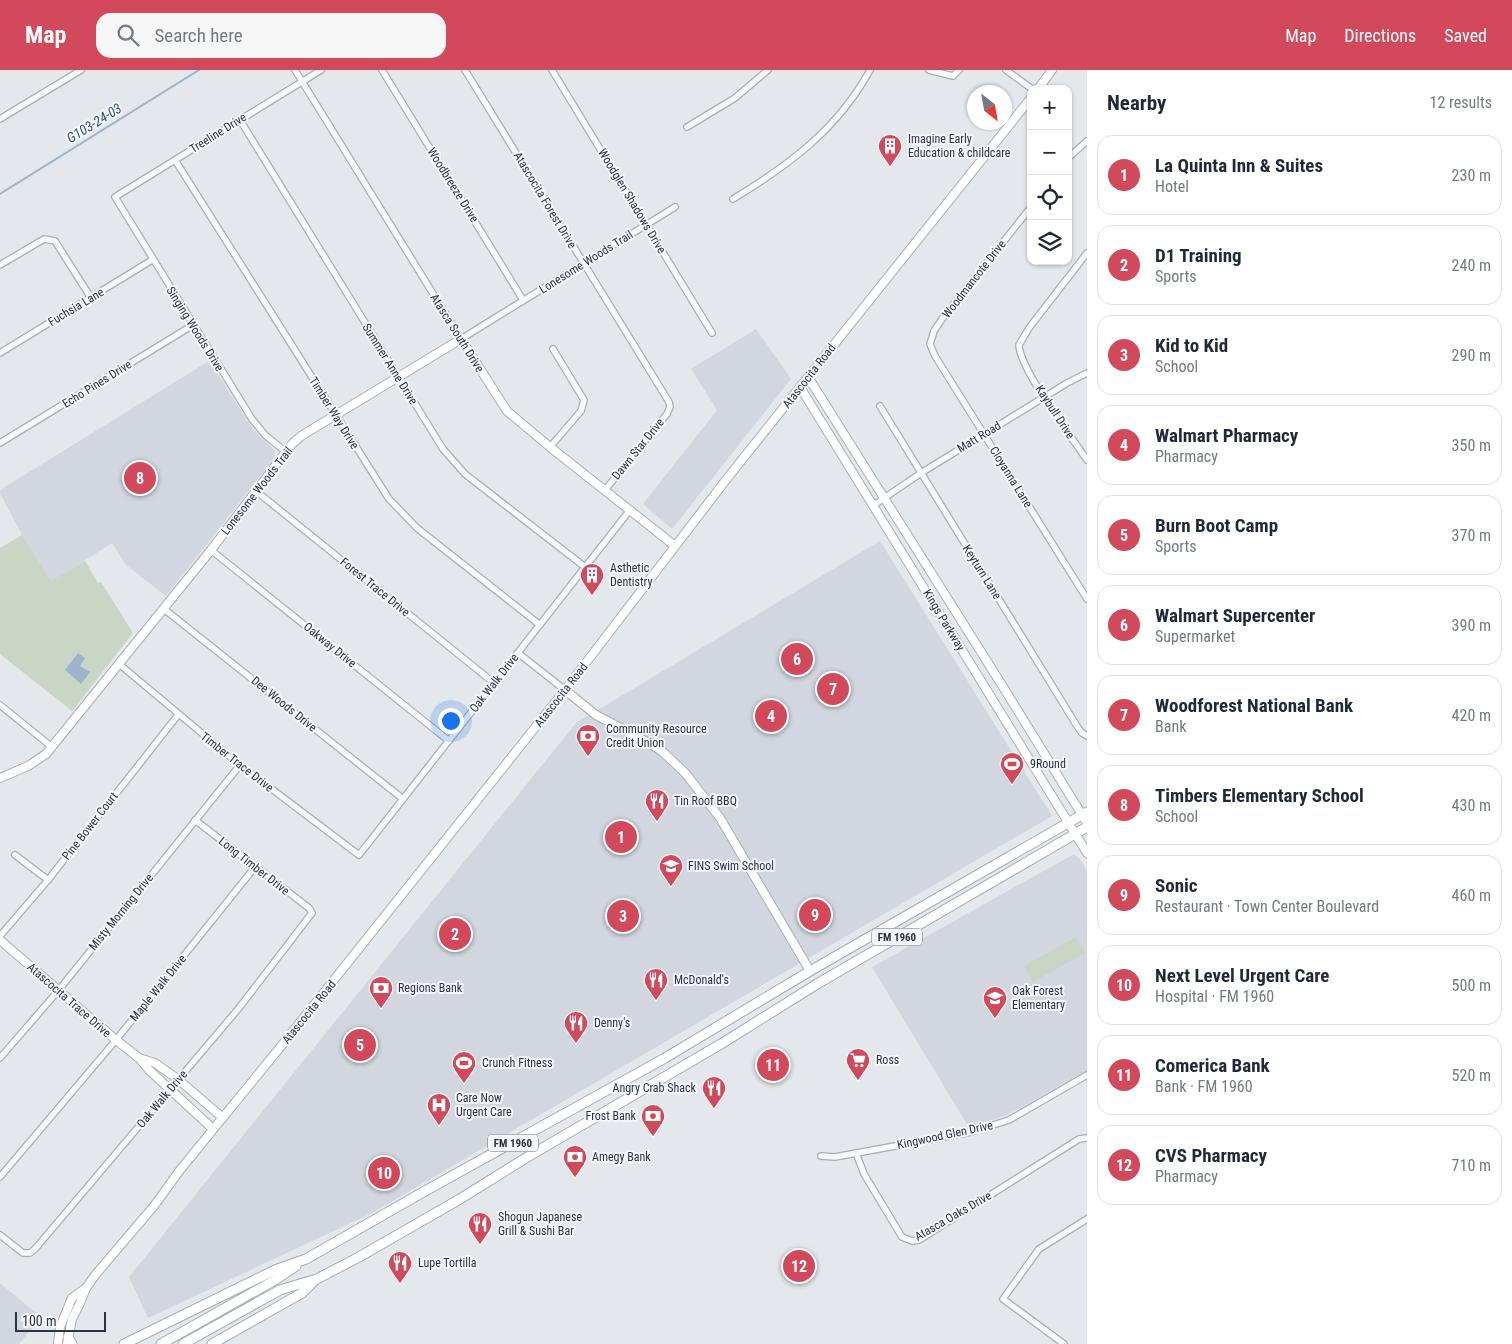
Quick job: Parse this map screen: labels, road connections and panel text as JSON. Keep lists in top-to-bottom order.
{
  "streets": {
    "main road": ["FM 1960"],
    "street": [
      "Treeline Drive",
      "Woodbreeze Drive",
      "Atascocita Forest Drive",
      "Woodglen Shadows Drive",
      "Lonesome Woods Trail",
      "Woodmancote Drive",
      "Fuchsia Lane",
      "Singing Woods Drive",
      "Atasca South Drive",
      "Summer Anne Drive",
      "Atascocita Road",
      "Echo Pines Drive",
      "Kaybull Drive",
      "Timber Way Drive",
      "Matt Road",
      "Dawn Star Drive",
      "Cloyanna Lane",
      "Keyturn Lane",
      "Forest Trace Drive",
      "Kings Parkway",
      "Oakway Drive",
      "Oak Walk Drive",
      "Dee Woods Drive",
      "Timber Trace Drive",
      "Pine Bower Court",
      "Long Timber Drive",
      "Misty Morning Drive",
      "Maple Walk Drive",
      "Atascocita Trace Drive",
      "Kingwood Glen Drive",
      "Atasca Oaks Drive"
    ]
  },
  "crossings": [
    ["Treeline Drive", "Singing Woods Drive"],
    ["Treeline Drive", "Atasca South Drive"],
    ["Treeline Drive", "Summer Anne Drive"],
    ["Treeline Drive", "Timber Way Drive"],
    ["Woodbreeze Drive", "Lonesome Woods Trail"],
    ["Atascocita Forest Drive", "Lonesome Woods Trail"],
    ["Atascocita Forest Drive", "Dawn Star Drive"],
    ["Woodglen Shadows Drive", "Lonesome Woods Trail"],
    ["Lonesome Woods Trail", "Singing Woods Drive"],
    ["Lonesome Woods Trail", "Atasca South Drive"],
    ["Lonesome Woods Trail", "Summer Anne Drive"],
    ["Lonesome Woods Trail", "Timber Way Drive"],
    ["Lonesome Woods Trail", "Forest Trace Drive"],
    ["Lonesome Woods Trail", "Oakway Drive"],
    ["Lonesome Woods Trail", "Dee Woods Drive"],
    ["Lonesome Woods Trail", "Timber Trace Drive"],
    ["Woodmancote Drive", "Cloyanna Lane"],
    ["Fuchsia Lane", "Singing Woods Drive"],
    ["Singing Woods Drive", "Echo Pines Drive"],
    ["Atasca South Drive", "Atascocita Road"],
    ["Atasca South Drive", "Dawn Star Drive"],
    ["Atasca South Drive", "Oak Walk Drive"],
    ["Summer Anne Drive", "Oak Walk Drive"],
    ["Atascocita Road", "Kings Parkway"],
    ["Atascocita Road", "Atascocita Trace Drive"],
    ["Kaybull Drive", "Matt Road"],
    ["Timber Way Drive", "Oak Walk Drive"],
    ["Matt Road", "Cloyanna Lane"],
    ["Matt Road", "Keyturn Lane"],
    ["Matt Road", "Kings Parkway"],
    ["Forest Trace Drive", "Oak Walk Drive"],
    ["Kings Parkway", "FM 1960"],
    ["Oakway Drive", "Oak Walk Drive"],
    ["Oak Walk Drive", "Dee Woods Drive"],
    ["Oak Walk Drive", "Timber Trace Drive"],
    ["Oak Walk Drive", "Long Timber Drive"],
    ["Oak Walk Drive", "Atascocita Trace Drive"],
    ["Timber Trace Drive", "Pine Bower Court"],
    ["Timber Trace Drive", "Misty Morning Drive"],
    ["Long Timber Drive", "Misty Morning Drive"],
    ["Long Timber Drive", "Maple Walk Drive"],
    ["Misty Morning Drive", "Atascocita Trace Drive"],
    ["Maple Walk Drive", "Atascocita Trace Drive"],
    ["Kingwood Glen Drive", "Atasca Oaks Drive"]
  ],
  "water": ["G103-24-03"],
  "places": {
    "building": ["Imagine Early Education & childcare", "Asthetic Dentistry"],
    "bank": [
      "Community Resource Credit Union",
      "Regions Bank",
      "Frost Bank",
      "Amegy Bank"
    ],
    "sports": ["9Round", "Crunch Fitness"],
    "restaurant": [
      "Tin Roof BBQ",
      "McDonald's",
      "Denny's",
      "Angry Crab Shack",
      "Shogun Japanese Grill & Sushi Bar",
      "Lupe Tortilla"
    ],
    "school or university": ["FINS Swim School", "Oak Forest Elementary"],
    "supermarket": ["Ross"],
    "hospital": ["Care Now Urgent Care"]
  },
  "scale_bar": "100 m",
  "north": "bottom right",
  "page": {
    "header": "Map",
    "search": "Search here",
    "nav": ["Map", "Directions", "Saved"],
    "heading": ["Nearby", "12 results"],
    "map_buttons": ["+", "−"],
    "list": [
      {
        "mark": "1",
        "name": "La Quinta Inn & Suites",
        "note": "Hotel",
        "value": "230 m"
      },
      {
        "mark": "2",
        "name": "D1 Training",
        "note": "Sports",
        "value": "240 m"
      },
      {
        "mark": "3",
        "name": "Kid to Kid",
        "note": "School",
        "value": "290 m"
      },
      {
        "mark": "4",
        "name": "Walmart Pharmacy",
        "note": "Pharmacy",
        "value": "350 m"
      },
      {
        "mark": "5",
        "name": "Burn Boot Camp",
        "note": "Sports",
        "value": "370 m"
      },
      {
        "mark": "6",
        "name": "Walmart Supercenter",
        "note": "Supermarket",
        "value": "390 m"
      },
      {
        "mark": "7",
        "name": "Woodforest National Bank",
        "note": "Bank",
        "value": "420 m"
      },
      {
        "mark": "8",
        "name": "Timbers Elementary School",
        "note": "School",
        "value": "430 m"
      },
      {
        "mark": "9",
        "name": "Sonic",
        "note": "Restaurant · Town Center Boulevard",
        "value": "460 m"
      },
      {
        "mark": "10",
        "name": "Next Level Urgent Care",
        "note": "Hospital · FM 1960",
        "value": "500 m"
      },
      {
        "mark": "11",
        "name": "Comerica Bank",
        "note": "Bank · FM 1960",
        "value": "520 m"
      },
      {
        "mark": "12",
        "name": "CVS Pharmacy",
        "note": "Pharmacy",
        "value": "710 m"
      }
    ],
    "pins": [
      "8",
      "6",
      "7",
      "4",
      "1",
      "9",
      "3",
      "2",
      "5",
      "11",
      "10",
      "12"
    ],
    "scale": "100 m"
  }
}
